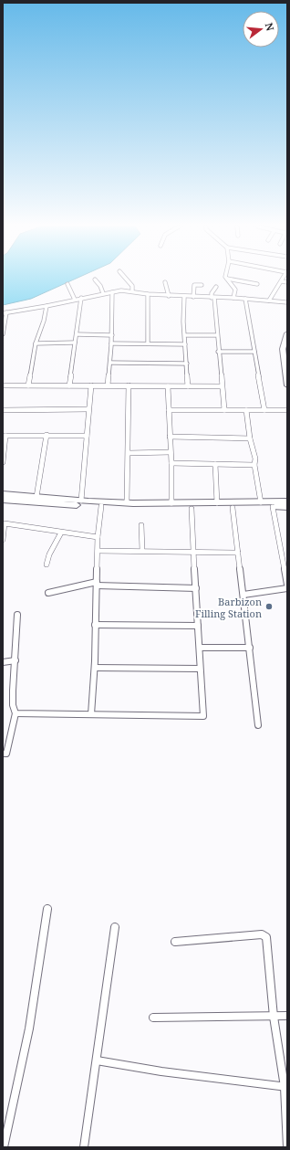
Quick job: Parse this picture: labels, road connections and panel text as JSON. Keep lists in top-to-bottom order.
{
  "places": ["Barbizon Filling Station"],
  "north": "right"
}
